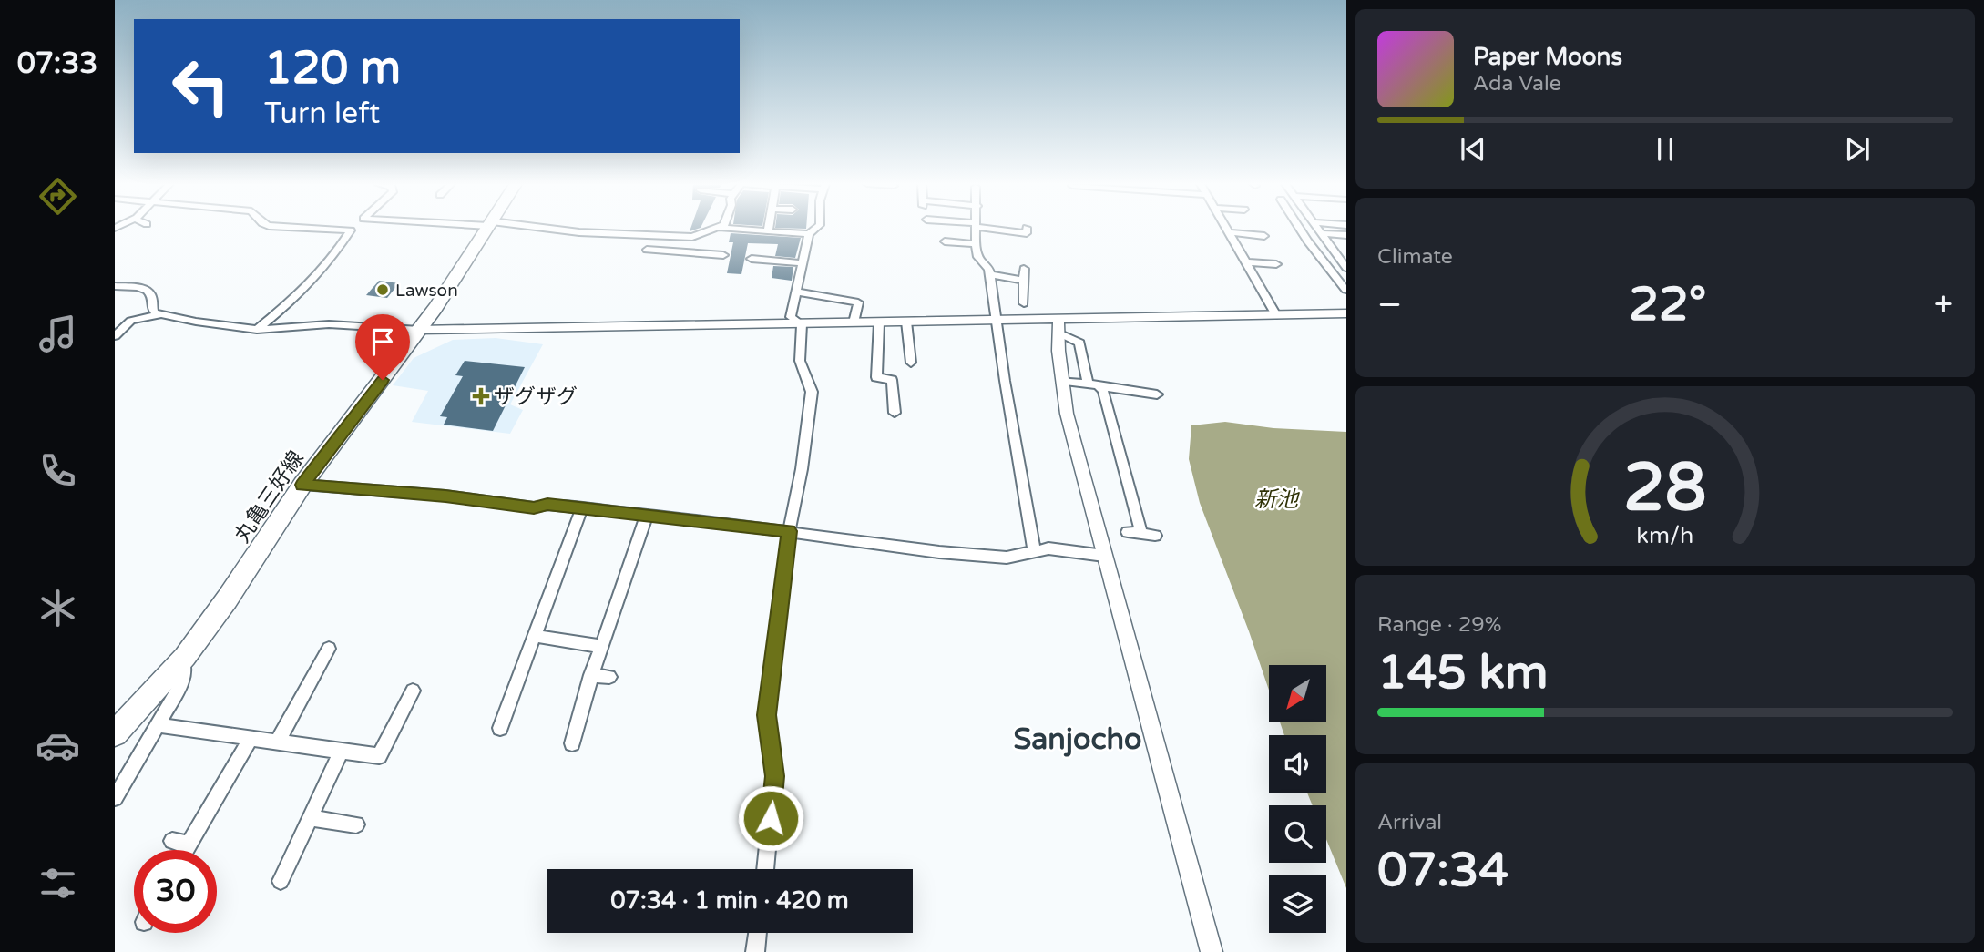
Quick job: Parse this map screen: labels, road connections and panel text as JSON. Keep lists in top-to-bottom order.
{
  "streets": {
    "main road": ["丸亀三好線"]
  },
  "districts": ["Sanjocho"],
  "water": ["新池"],
  "places": {
    "other": ["Lawson"],
    "health": ["ザグザグ"]
  },
  "north": "bottom left",
  "page": {
    "tabs": "07:33",
    "turn": ["120 m", "Turn left"],
    "song": ["Paper Moons", "Ada Vale"],
    "tile": [
      "Climate",
      ["Range · 29%", "145 km"],
      ["Arrival", "07:34"]
    ],
    "heat": ["−", "22°", "+"],
    "limit": "30",
    "trip": "07:34 · 1 min · 420 m",
    "gauge": ["28", "km/h"]
  }
}
